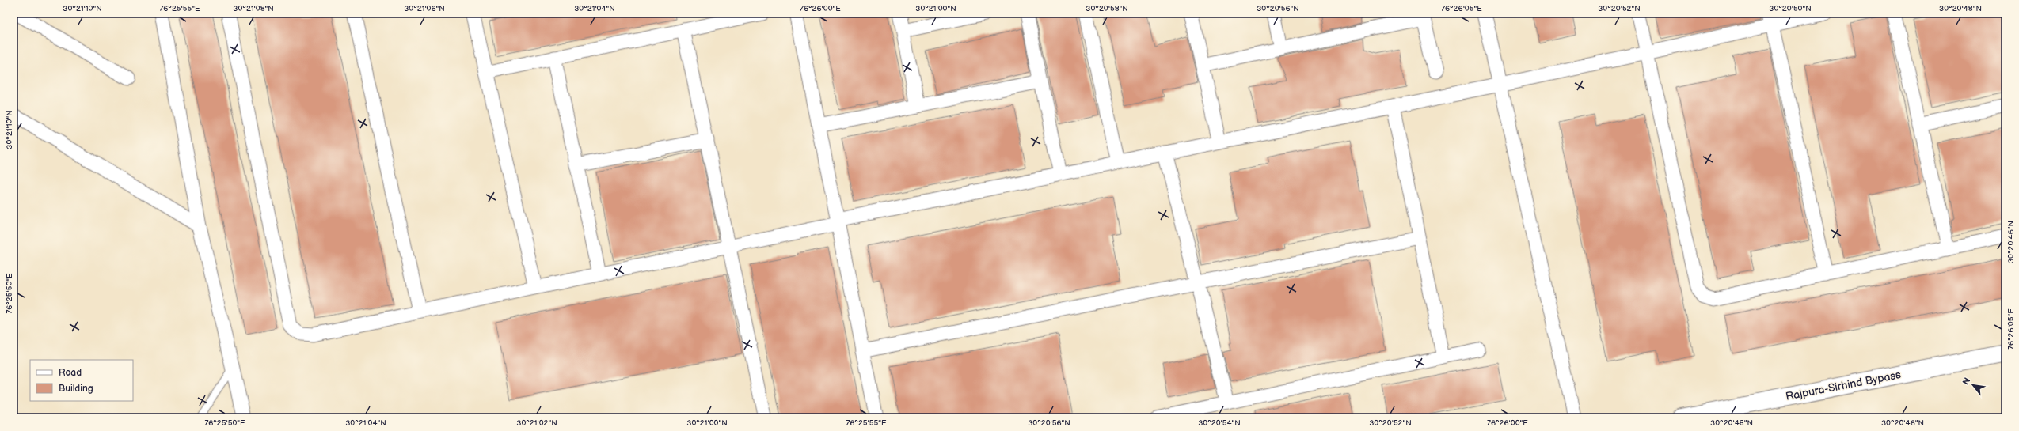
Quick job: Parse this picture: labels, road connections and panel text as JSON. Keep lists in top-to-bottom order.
{
  "streets": {
    "main road": ["Rajpura-Sirhind Bypass"]
  },
  "legend": ["Road", "Building"],
  "north": "top left",
  "coordinates": [
    "30°21'10\"N",
    "76°25'55\"E",
    "30°21'08\"N",
    "30°21'06\"N",
    "30°21'04\"N",
    "76°26'00\"E",
    "30°21'00\"N",
    "30°20'58\"N",
    "30°20'56\"N",
    "76°26'05\"E",
    "30°20'52\"N",
    "30°20'50\"N",
    "30°20'48\"N",
    "30°20'46\"N",
    "76°25'50\"E",
    "30°21'02\"N",
    "30°20'54\"N"
  ]
}
